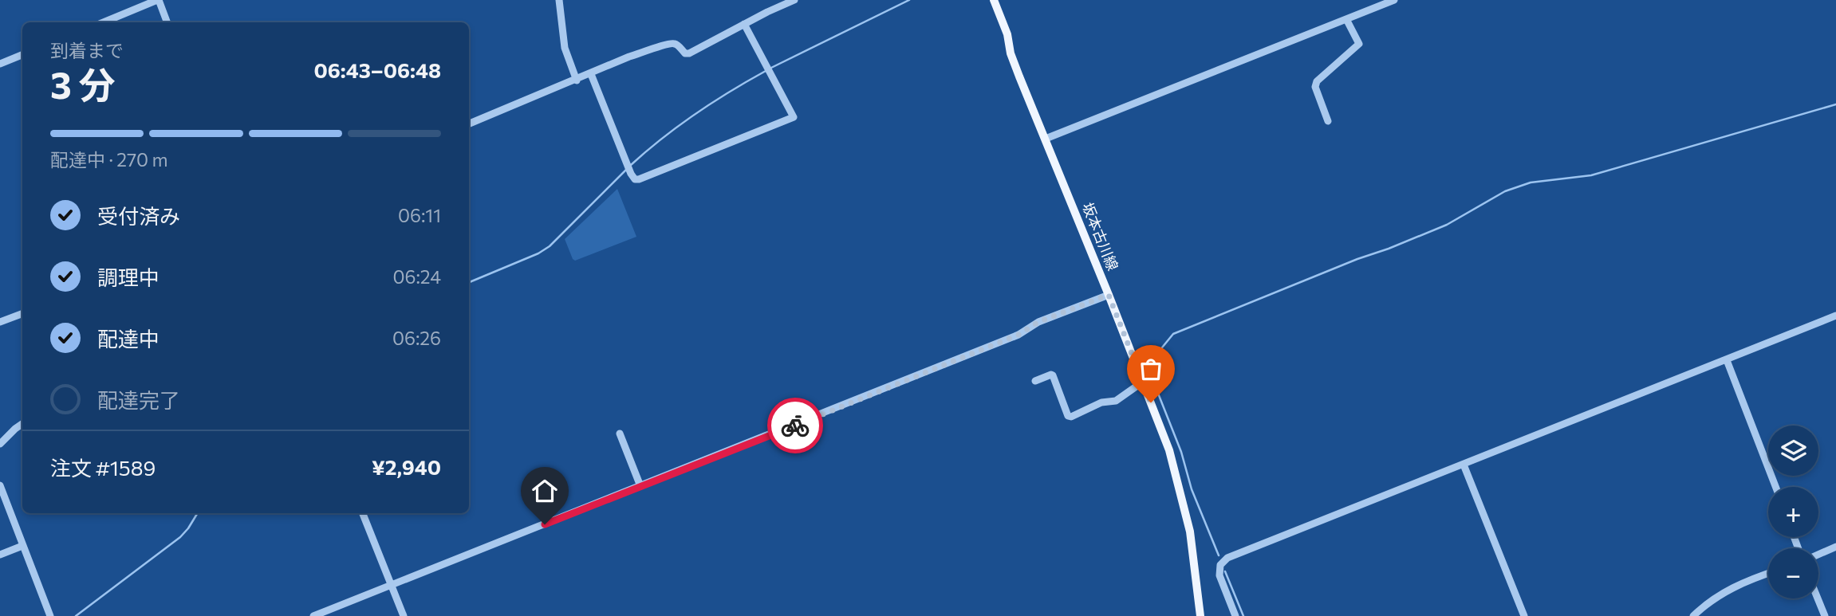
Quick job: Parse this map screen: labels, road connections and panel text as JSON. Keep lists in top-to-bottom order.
{
  "streets": {
    "main road": ["坂本古川線"]
  },
  "page": {
    "heading": ["3 分", "到着まで", "06:43–06:48"],
    "panel": ["注文 #1589", "¥2,940"],
    "bar": "配達中 · 270 m",
    "list": [
      ["受付済み", "06:11"],
      ["調理中", "06:24"],
      ["配達中", "06:26"],
      "配達完了"
    ],
    "map_buttons": ["+", "−"]
  }
}
